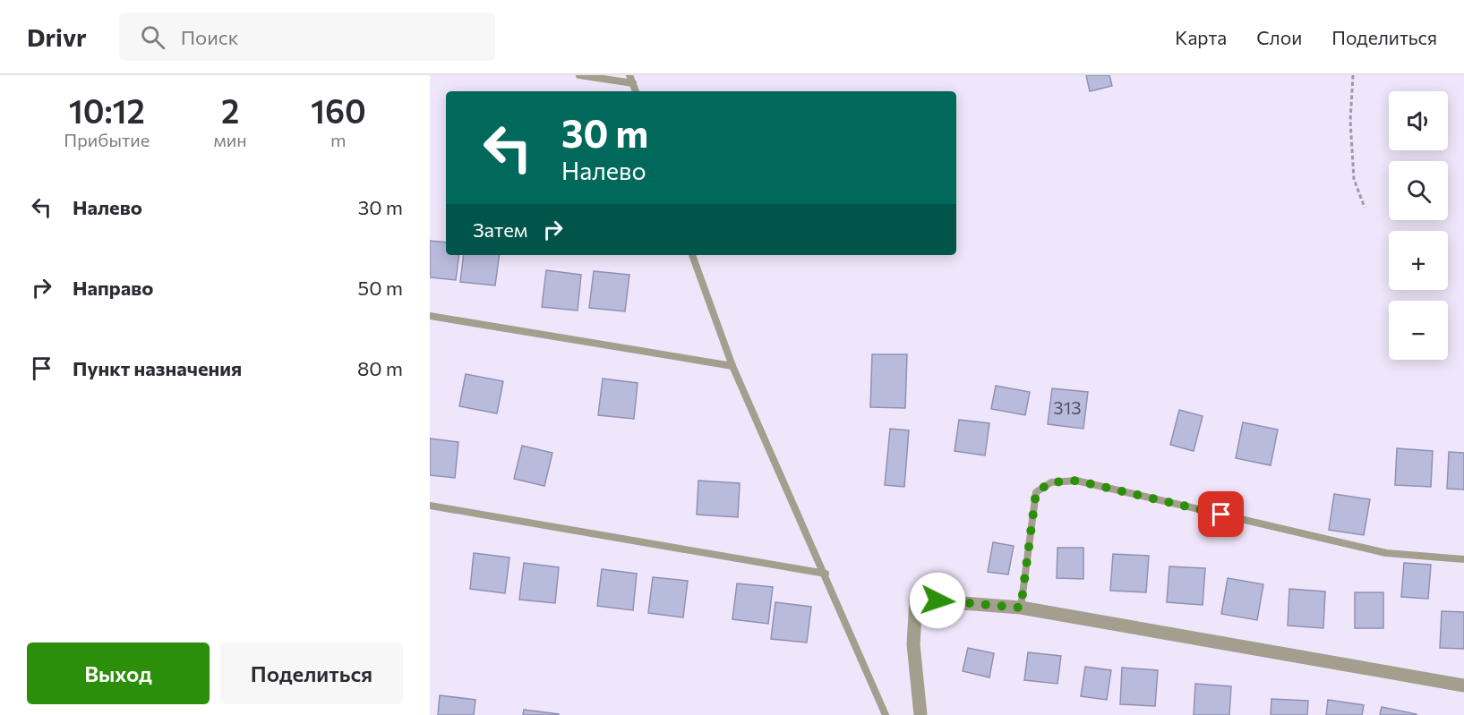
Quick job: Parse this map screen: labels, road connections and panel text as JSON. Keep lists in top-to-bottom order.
{
  "house_numbers": ["313"],
  "page": {
    "header": "Drivr",
    "search": "Поиск",
    "nav": ["Карта", "Слои", "Поделиться"],
    "eta": [
      "10:12",
      "Прибытие",
      "2",
      "мин",
      "160",
      "m"
    ],
    "map_buttons": ["+", "−"],
    "turn": ["30 m", "Налево"],
    "list": [
      {
        "name": "Налево",
        "value": "30 m"
      },
      {
        "name": "Направо",
        "value": "50 m"
      },
      {
        "name": "Пункт назначения",
        "value": "80 m"
      }
    ],
    "then": "Затем",
    "buttons": ["Выход", "Поделиться"]
  }
}
